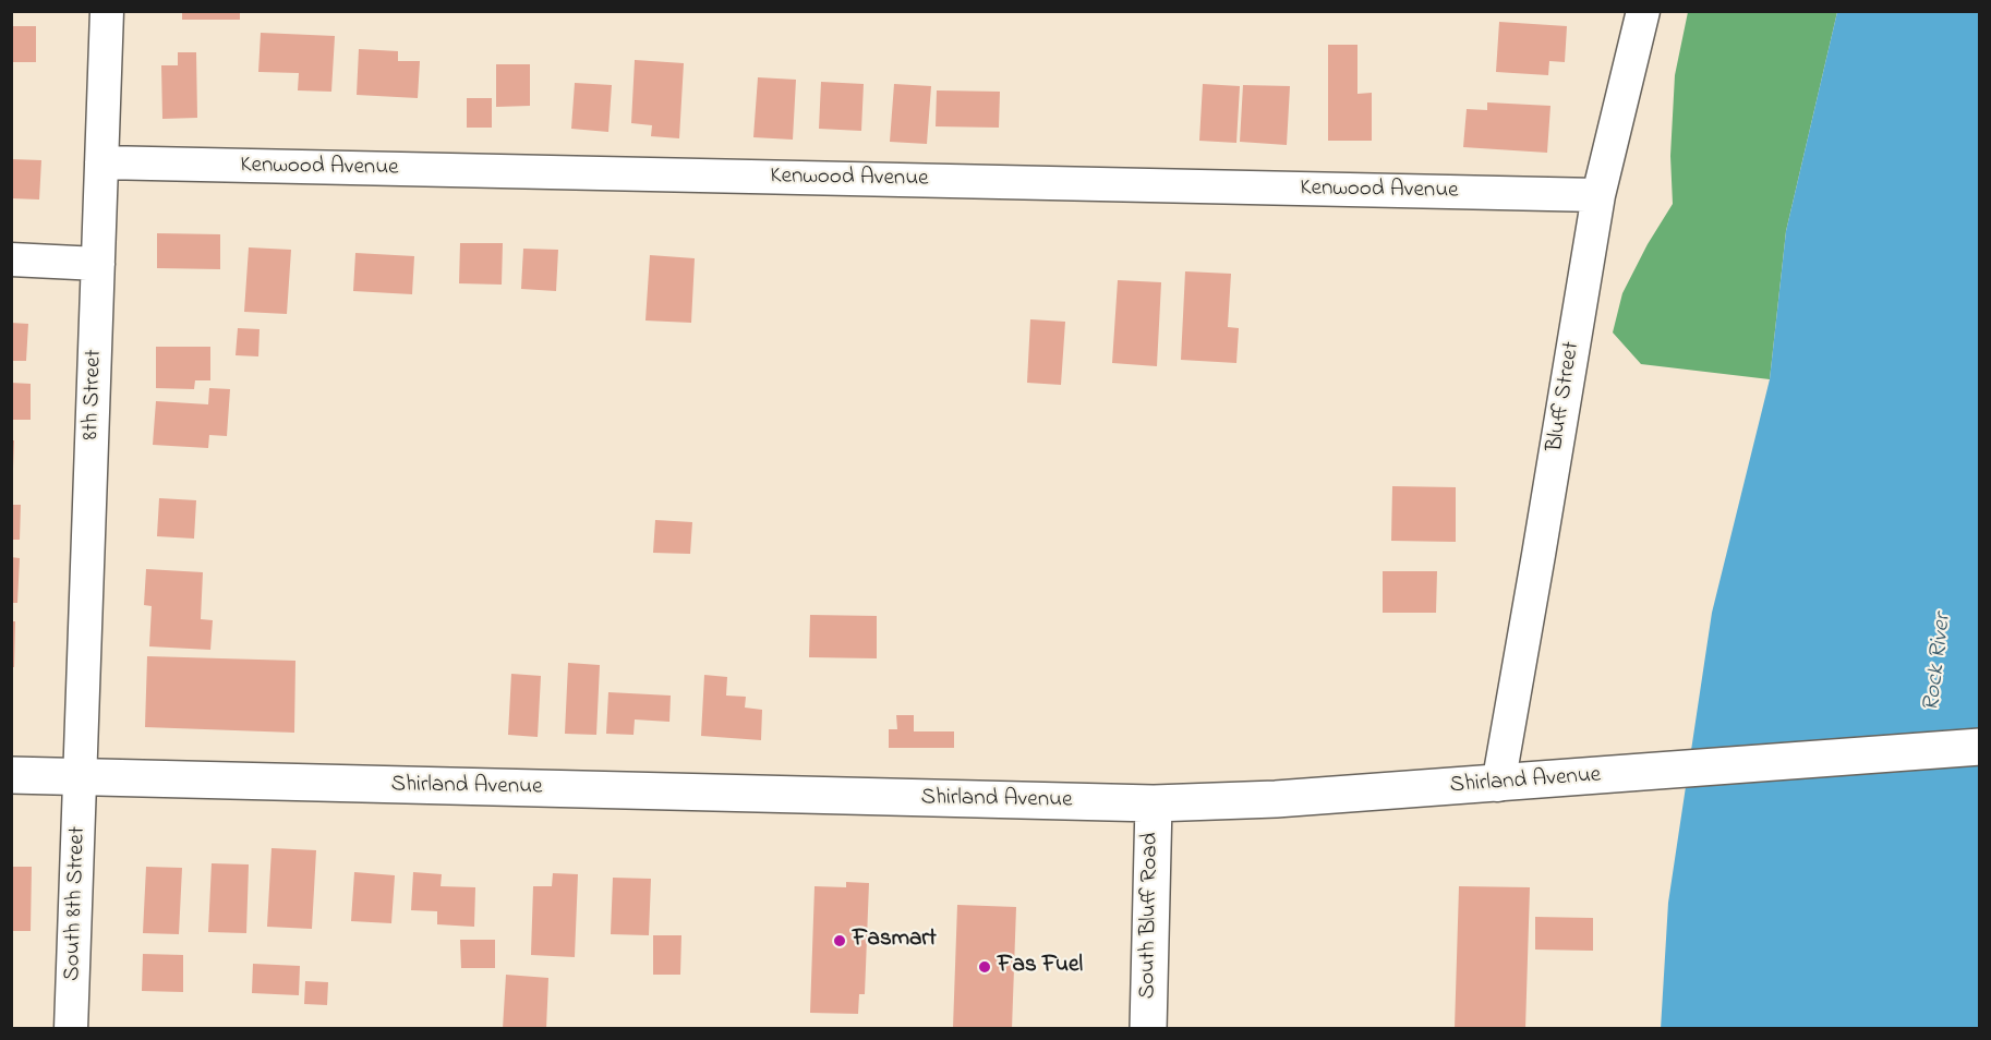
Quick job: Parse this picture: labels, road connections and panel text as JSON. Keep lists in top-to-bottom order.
{
  "streets": {
    "street": [
      "Kenwood Avenue",
      "8th Street",
      "Bluff Street",
      "Shirland Avenue",
      "South 8th Street",
      "South Bluff Road"
    ]
  },
  "crossings": [
    ["Kenwood Avenue", "8th Street"],
    ["Kenwood Avenue", "Bluff Street"],
    ["8th Street", "Shirland Avenue"],
    ["8th Street", "South 8th Street"],
    ["Bluff Street", "Shirland Avenue"],
    ["Shirland Avenue", "South 8th Street"],
    ["Shirland Avenue", "South Bluff Road"]
  ],
  "water": ["Rock River"],
  "places": ["Fasmart", "Fas Fuel"]
}
